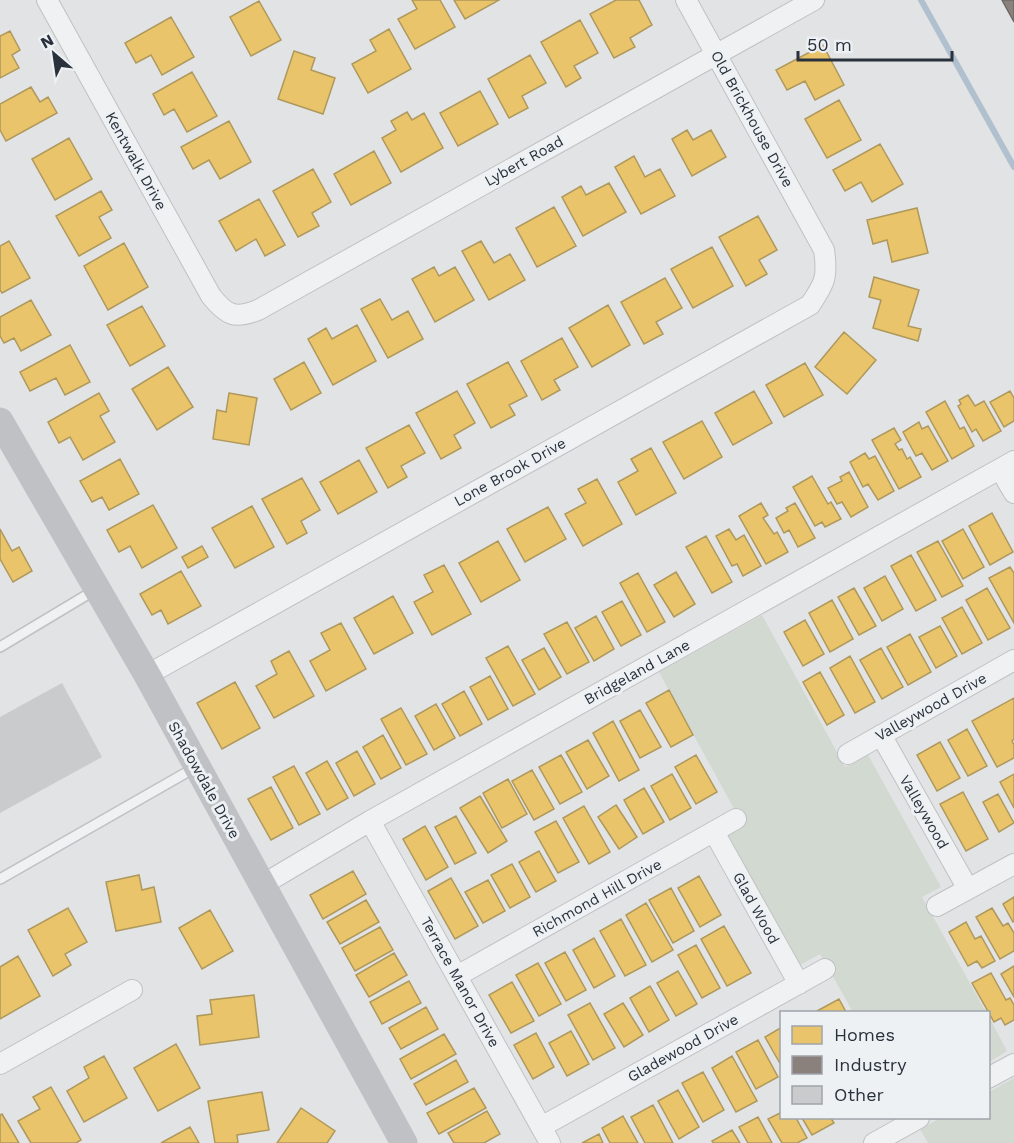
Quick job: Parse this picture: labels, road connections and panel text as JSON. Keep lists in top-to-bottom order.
{
  "streets": {
    "street": [
      "Old Brickhouse Drive",
      "Kentwalk Drive",
      "Lybert Road",
      "Lone Brook Drive",
      "Bridgeland Lane",
      "Valleywood Drive",
      "Shadowdale Drive",
      "Valleywood",
      "Richmond Hill Drive",
      "Glad Wood",
      "Terrace Manor Drive",
      "Gladewood Drive"
    ]
  },
  "crossings": [
    ["Old Brickhouse Drive", "Lybert Road"],
    ["Old Brickhouse Drive", "Lone Brook Drive"],
    ["Kentwalk Drive", "Lybert Road"],
    ["Lone Brook Drive", "Shadowdale Drive"],
    ["Bridgeland Lane", "Shadowdale Drive"],
    ["Bridgeland Lane", "Terrace Manor Drive"],
    ["Valleywood Drive", "Valleywood"],
    ["Richmond Hill Drive", "Glad Wood"],
    ["Richmond Hill Drive", "Terrace Manor Drive"],
    ["Glad Wood", "Gladewood Drive"],
    ["Terrace Manor Drive", "Gladewood Drive"]
  ],
  "legend": ["Homes", "Industry", "Other"],
  "scale_bar": "50 m",
  "north": "top left"
}
